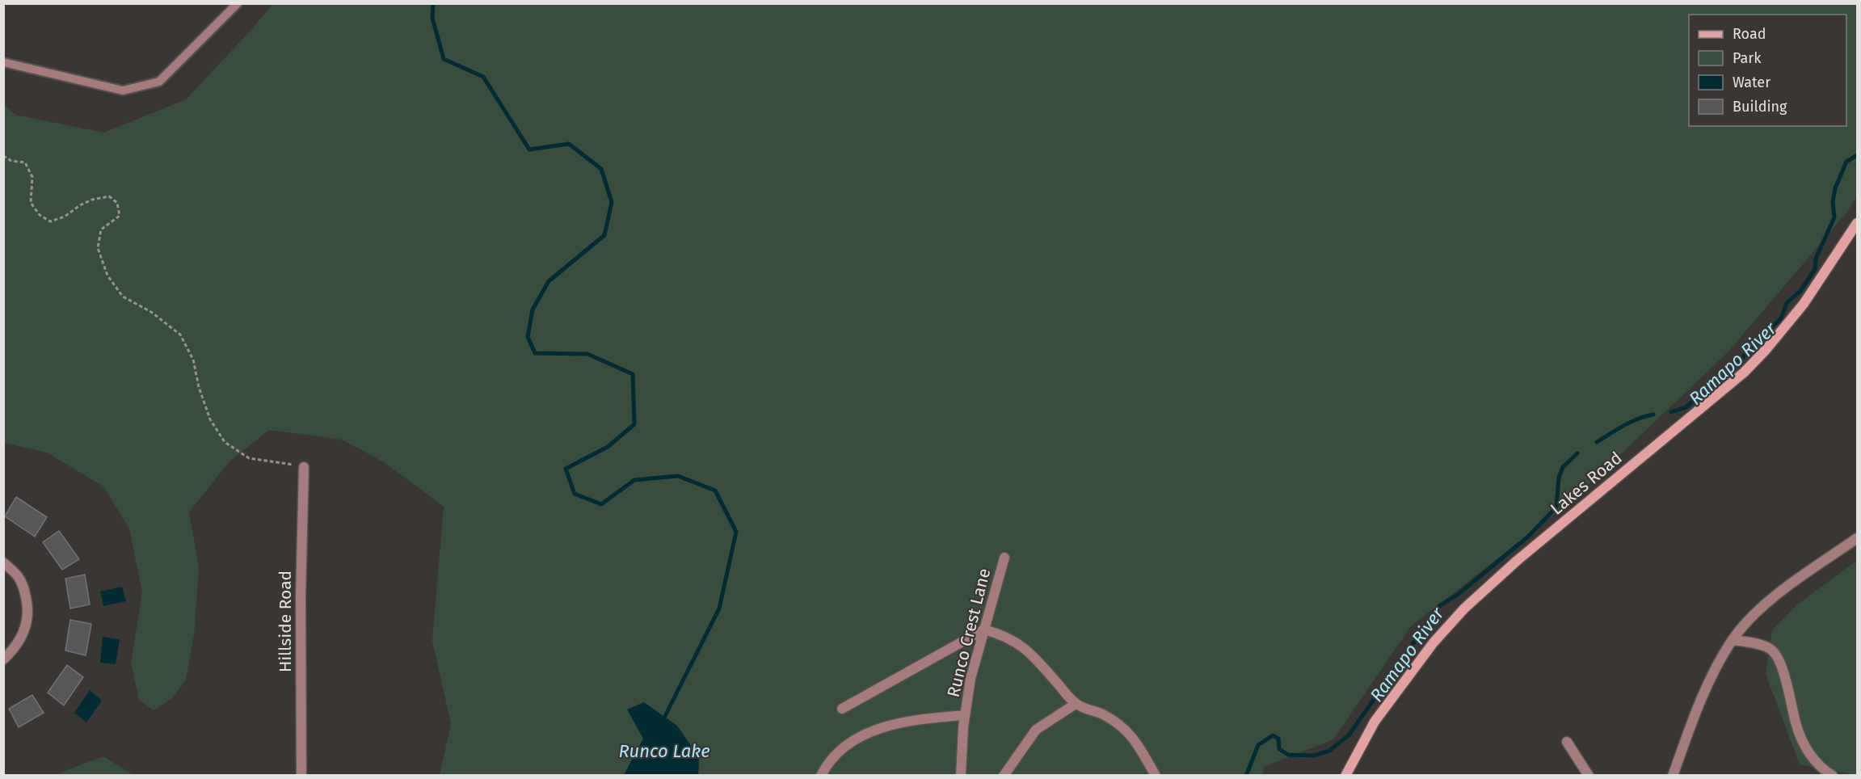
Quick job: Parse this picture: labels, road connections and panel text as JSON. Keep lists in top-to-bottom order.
{
  "streets": {
    "main road": ["Lakes Road"],
    "street": ["Hillside Road", "Runco Crest Lane"]
  },
  "water": ["Ramapo River", "Runco Lake"],
  "legend": [
    "Road",
    "Park",
    "Water",
    "Building"
  ]
}
